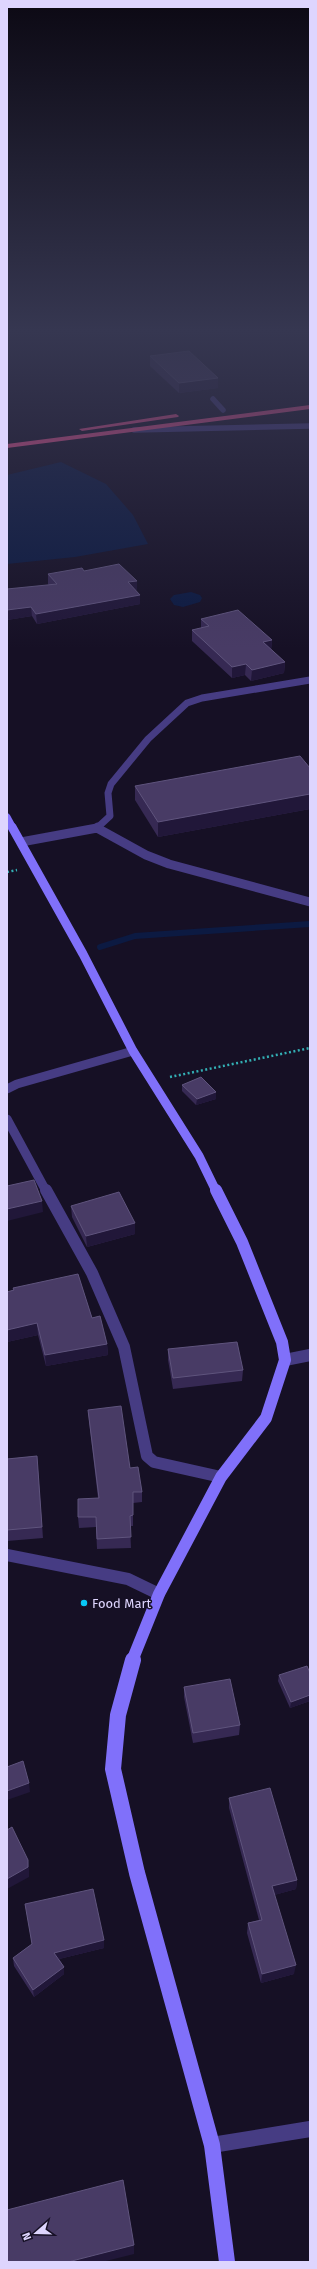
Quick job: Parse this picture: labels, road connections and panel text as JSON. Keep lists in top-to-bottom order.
{
  "places": ["Food Mart"],
  "north": "left"
}
